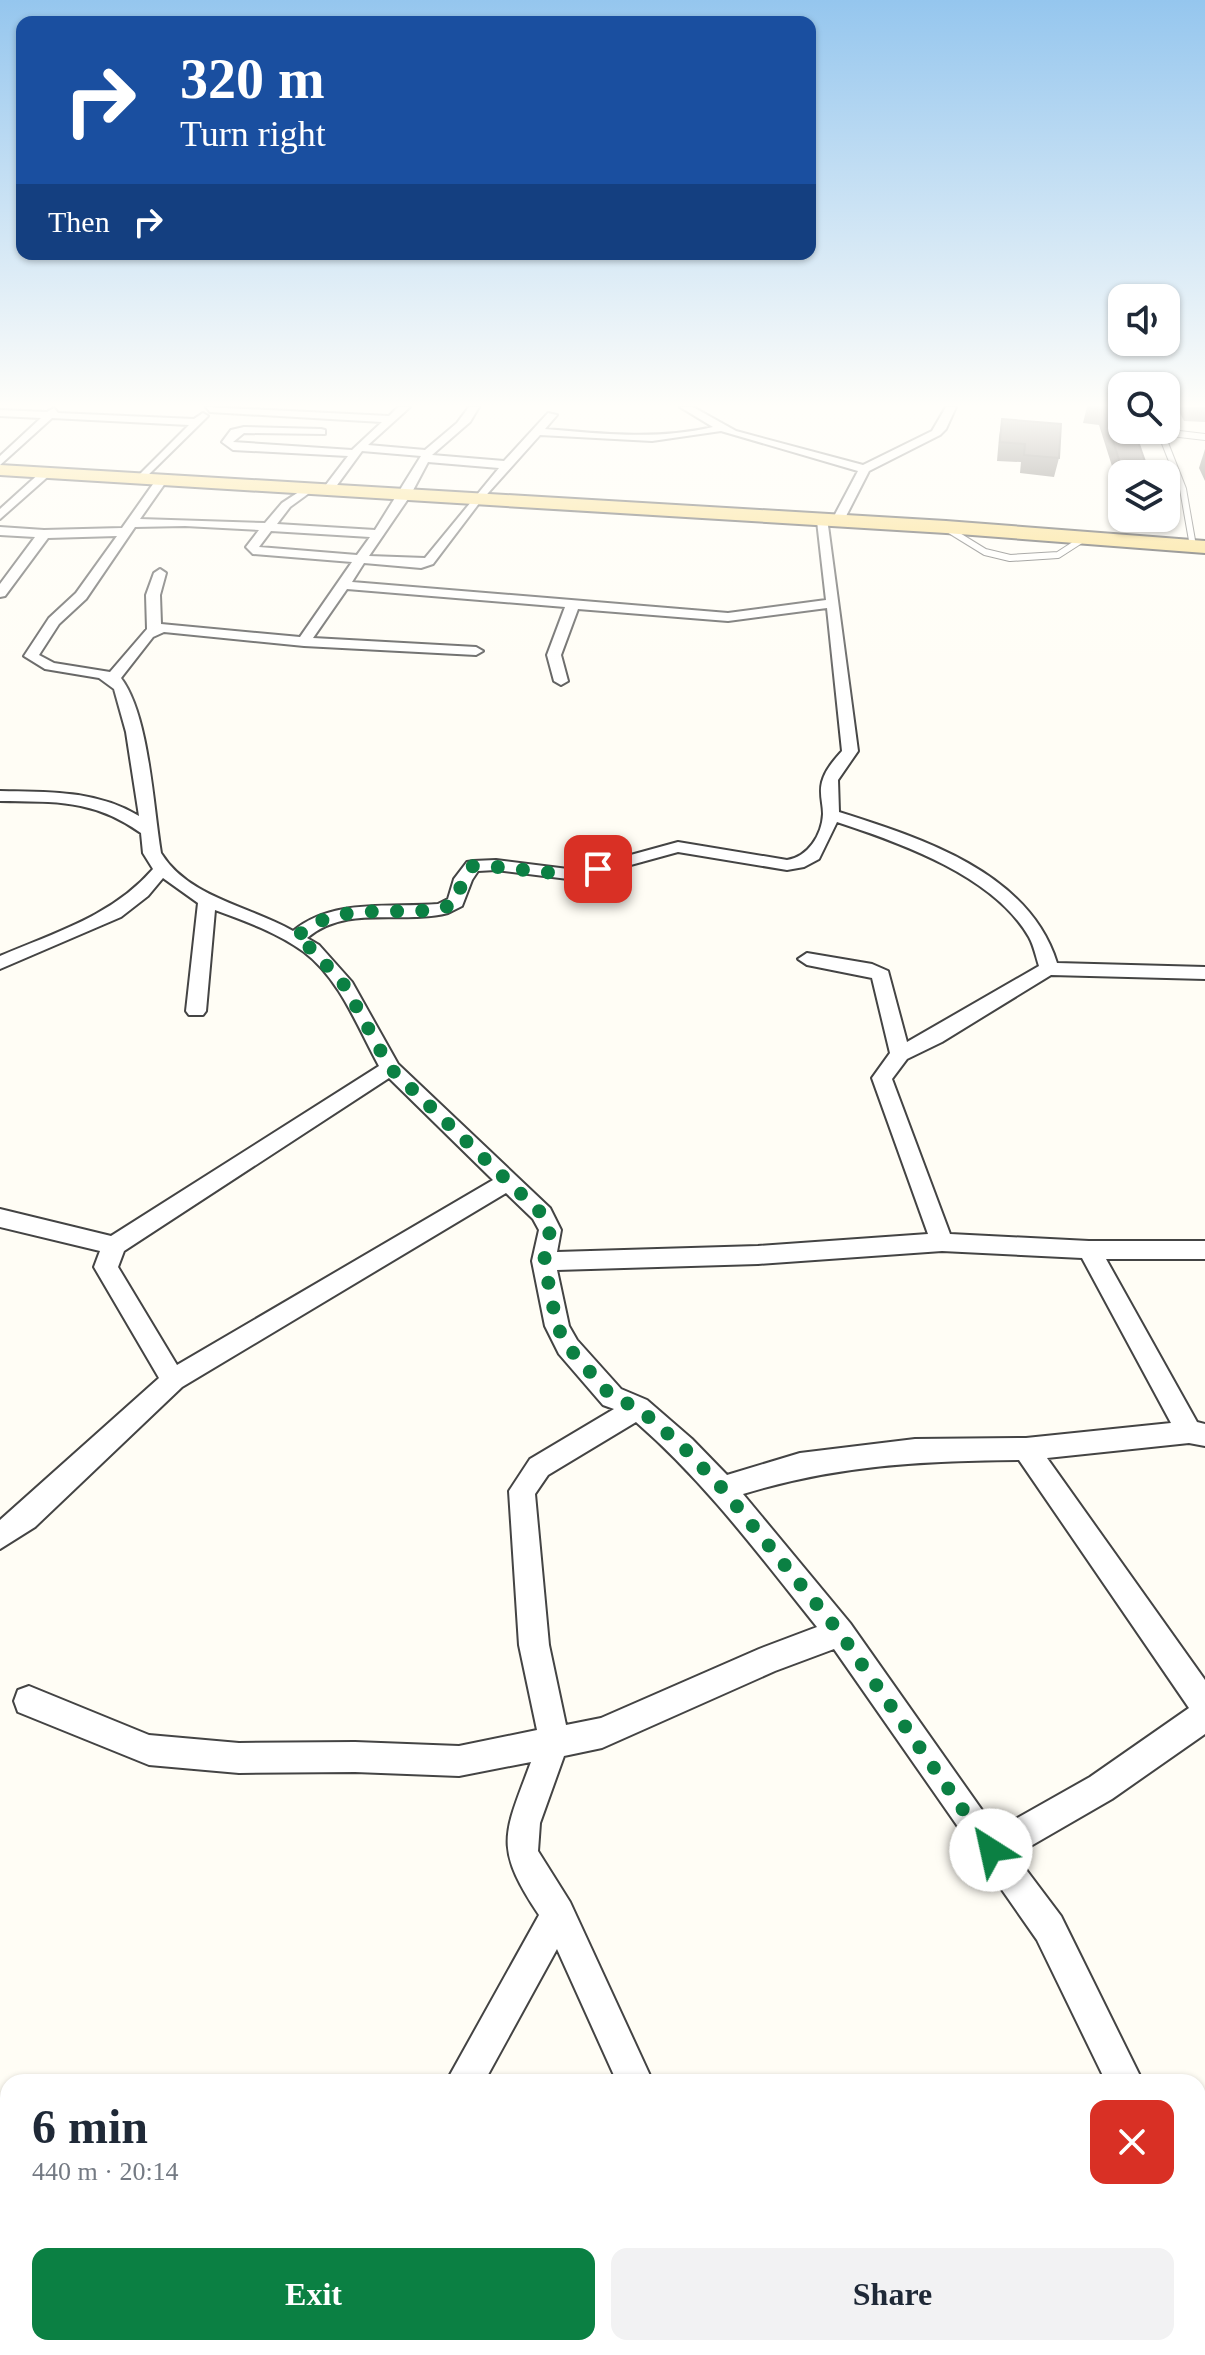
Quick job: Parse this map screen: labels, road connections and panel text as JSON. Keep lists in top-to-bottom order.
{
  "page": {
    "turn": ["320 m", "Turn right"],
    "then": "Then",
    "heading": ["6 min", "440 m · 20:14"],
    "buttons": ["Exit", "Share"]
  }
}
